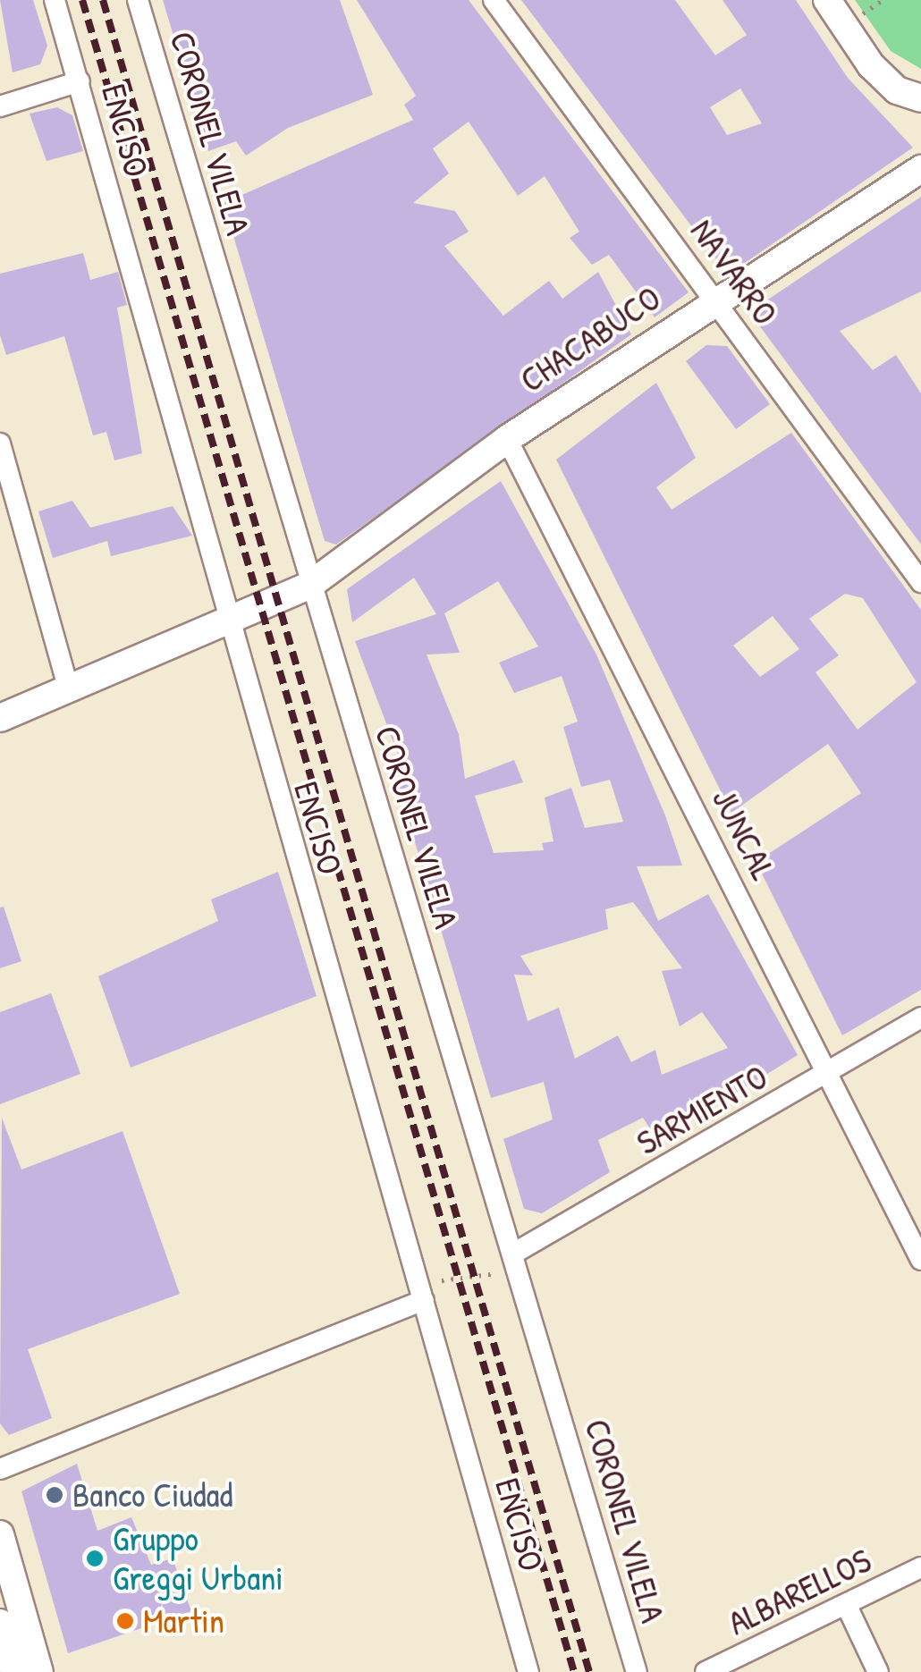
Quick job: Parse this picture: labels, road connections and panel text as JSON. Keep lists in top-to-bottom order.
{
  "streets": {
    "street": [
      "ENCISO",
      "CORONEL VILELA",
      "NAVARRO",
      "CHACABUCO",
      "JUNCAL",
      "SARMIENTO",
      "ALBARELLOS"
    ]
  },
  "crossings": [
    ["ENCISO", "CHACABUCO"],
    ["CORONEL VILELA", "CHACABUCO"],
    ["CORONEL VILELA", "SARMIENTO"],
    ["NAVARRO", "CHACABUCO"],
    ["CHACABUCO", "JUNCAL"],
    ["JUNCAL", "SARMIENTO"]
  ],
  "places": ["Banco Ciudad", "Gruppo Greggi Urbani", "Martin"]
}
